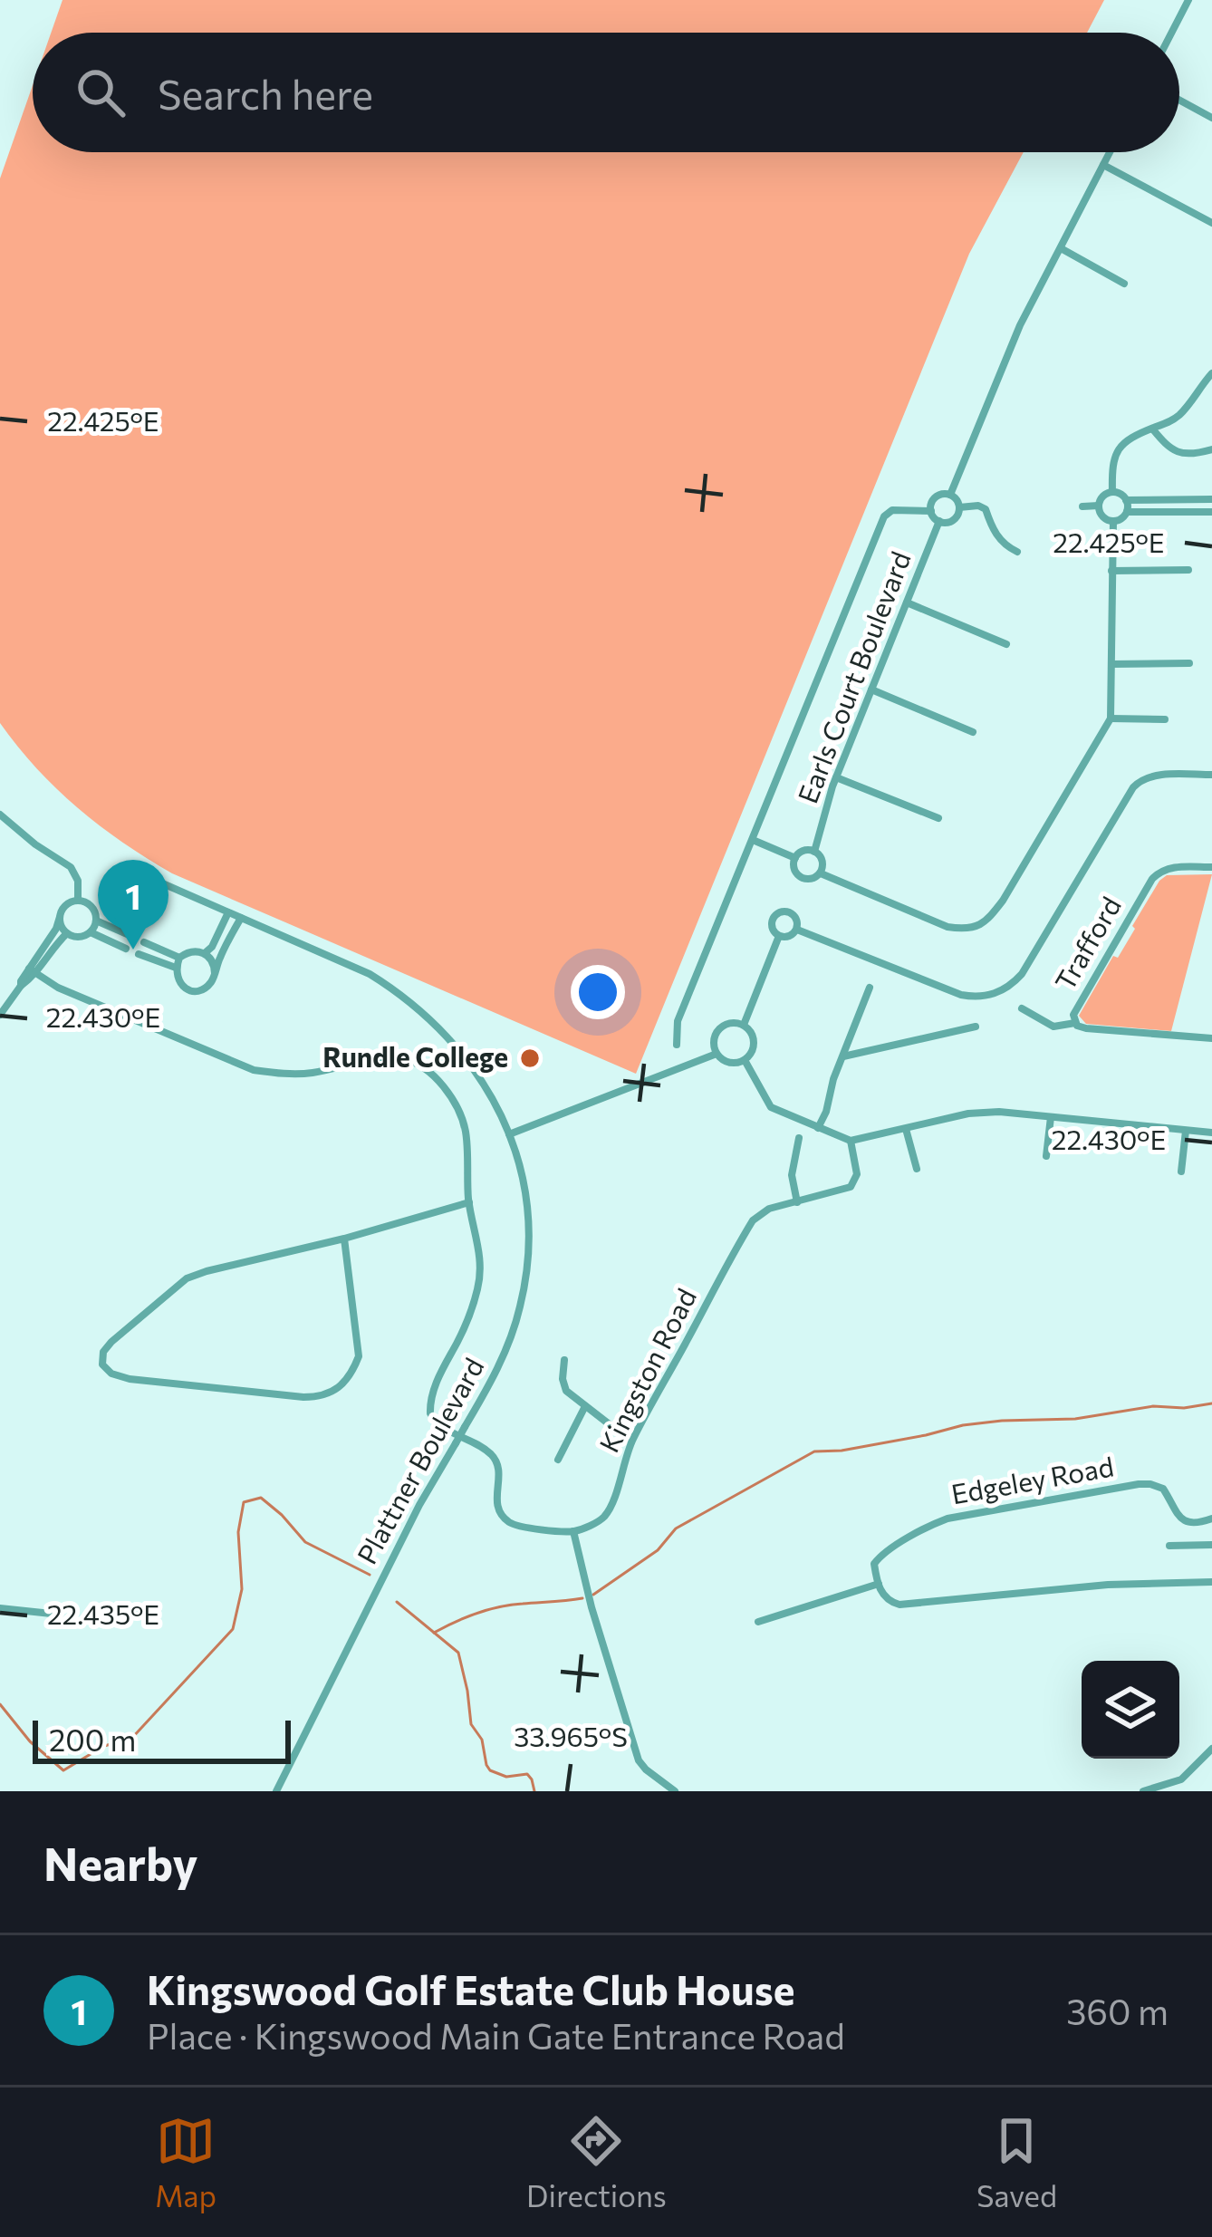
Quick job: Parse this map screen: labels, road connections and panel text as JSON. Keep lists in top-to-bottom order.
{
  "streets": {
    "street": [
      "Earls Court Boulevard",
      "Trafford",
      "Kingston Road",
      "Plattner Boulevard",
      "Edgeley Road"
    ]
  },
  "places": ["Rundle College"],
  "scale_bar": "200 m",
  "page": {
    "search": "Search here",
    "pins": "1",
    "scale": "200 m",
    "heading": "Nearby",
    "list": [
      {
        "mark": "1",
        "name": "Kingswood Golf Estate Club House",
        "note": "Place · Kingswood Main Gate Entrance Road",
        "value": "360 m"
      }
    ],
    "nav": ["Map", "Directions", "Saved"]
  },
  "coordinates": [
    "22.425°E",
    "22.430°E",
    "22.435°E",
    "33.965°S"
  ]
}
